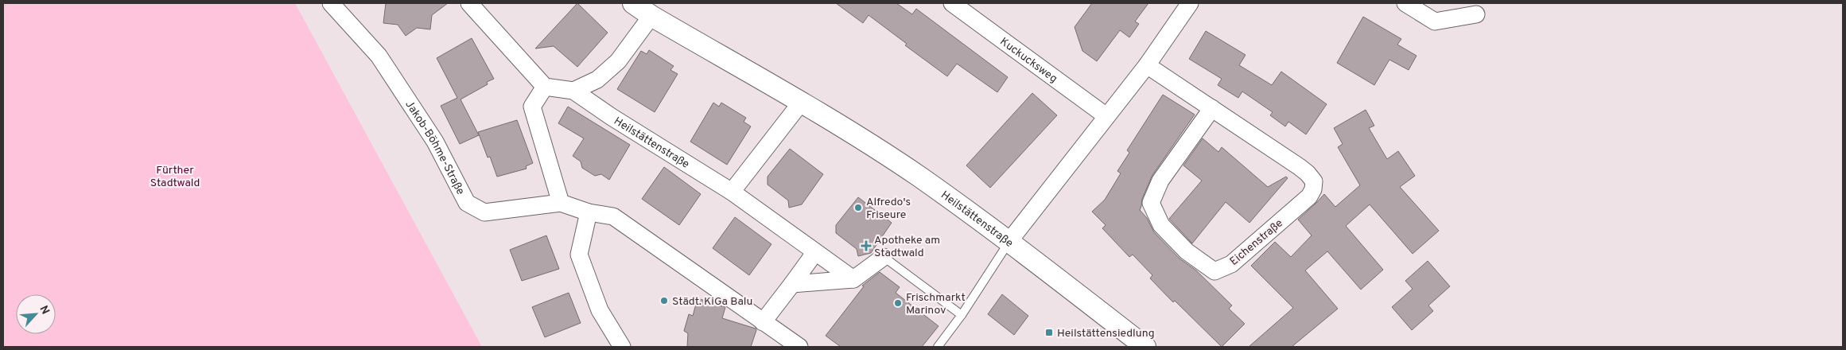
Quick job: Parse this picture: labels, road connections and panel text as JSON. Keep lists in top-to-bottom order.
{
  "streets": {
    "street": [
      "Kuckucksweg",
      "Heilstättenstraße",
      "Jakob-Böhme-Straße",
      "Eichenstraße"
    ]
  },
  "parks": ["Fürther Stadtwald"],
  "places": {
    "other": ["Alfredo's Friseure", "Städt. KiGa Balu", "Frischmarkt Marinov"],
    "health": ["Apotheke am Stadtwald"],
    "transit": ["Heilstättensiedlung"]
  },
  "north": "top right"
}
